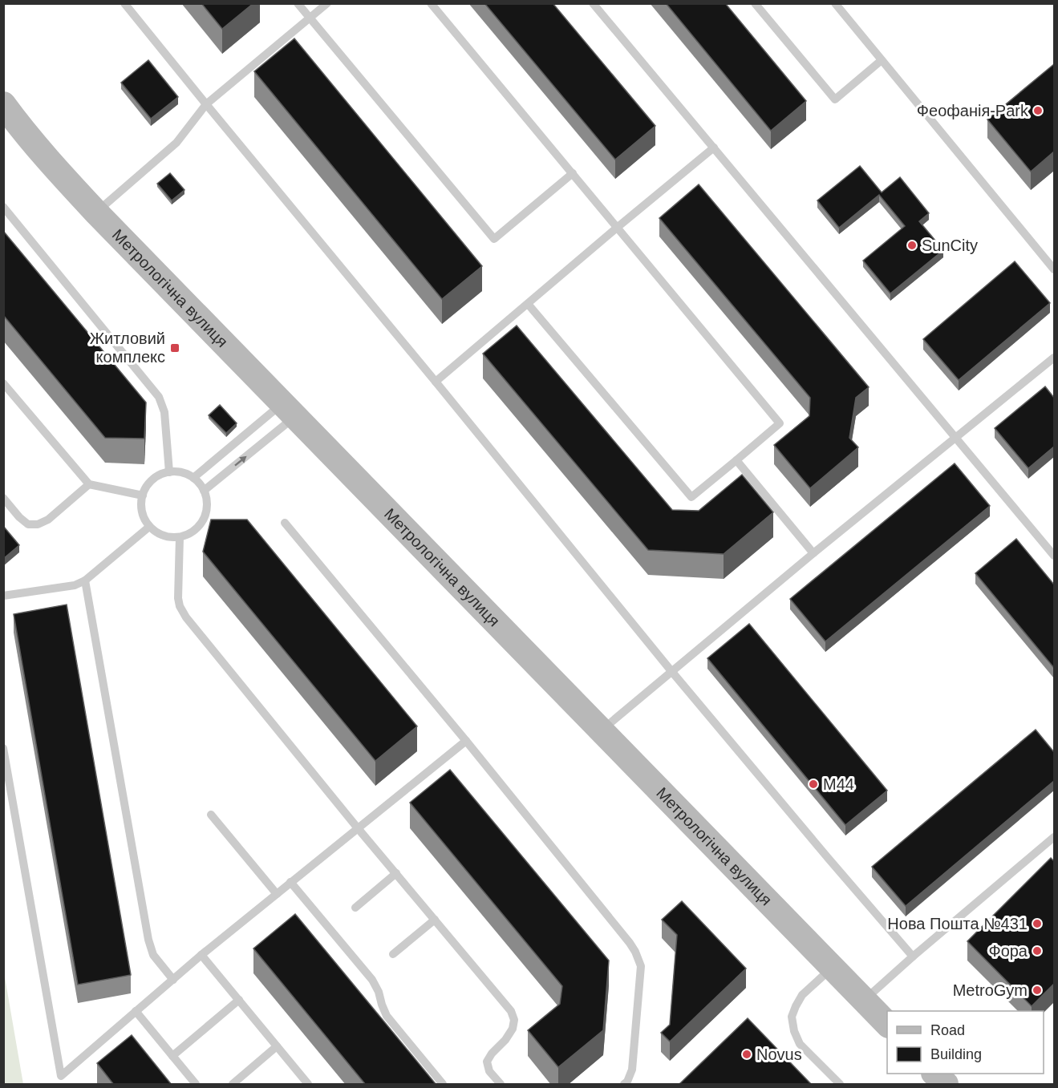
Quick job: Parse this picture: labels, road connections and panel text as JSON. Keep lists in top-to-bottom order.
{
  "streets": {
    "street": ["Метрологічна вулиця"]
  },
  "places": {
    "other": [
      "Феофанія-Park",
      "SunCity",
      "M44",
      "Нова Пошта №431",
      "Фора",
      "MetroGym",
      "Novus"
    ],
    "transit": ["Житловий комплекс"]
  },
  "legend": ["Road", "Building"]
}
